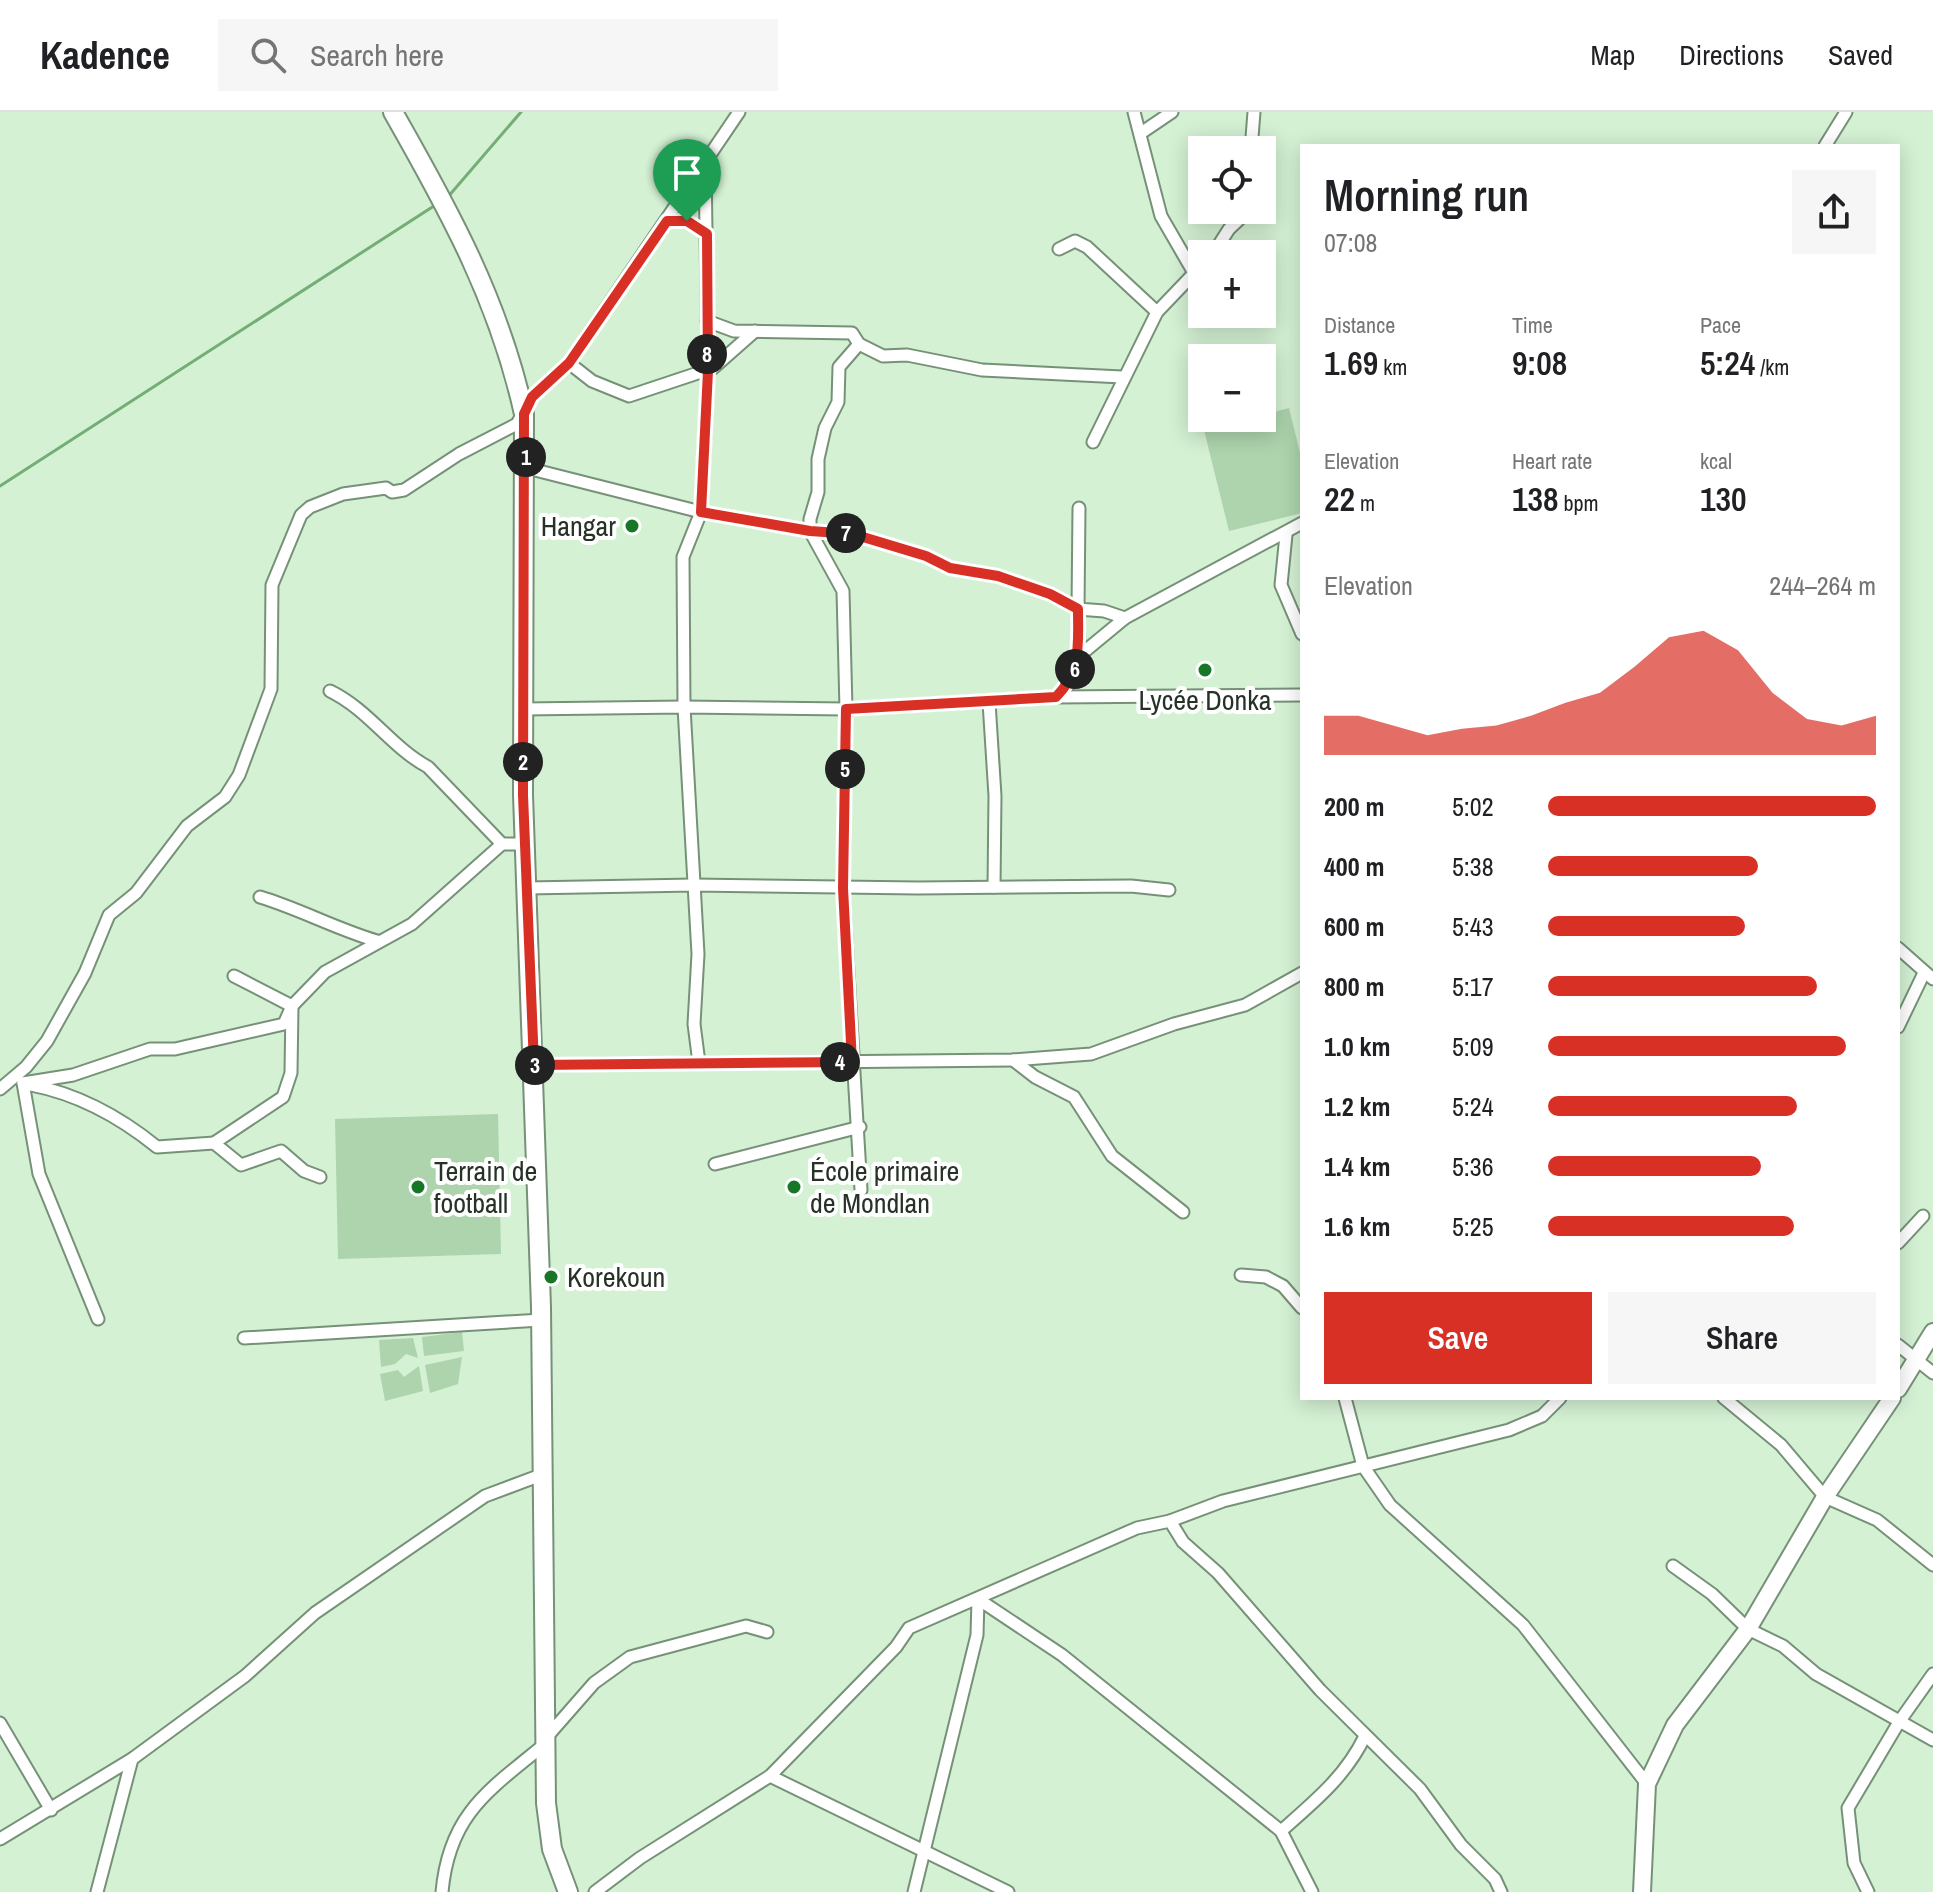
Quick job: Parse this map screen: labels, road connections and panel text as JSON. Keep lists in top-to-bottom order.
{
  "places": [
    "Hangar",
    "Lycée Donka",
    "Terrain de football",
    "École primaire de Mondlan",
    "Korekoun"
  ],
  "page": {
    "header": "Kadence",
    "search": "Search here",
    "nav": ["Map", "Directions", "Saved"],
    "map_buttons": ["+", "−"],
    "heading": ["Morning run", "07:08"],
    "stats": [
      ["Distance", "1.69 km"],
      ["Time", "9:08"],
      ["Pace", "5:24 /km"],
      ["Elevation", "22 m"],
      ["Heart rate", "138 bpm"],
      ["kcal", "130"]
    ],
    "pins": [
      "8",
      "1",
      "7",
      "6",
      "2",
      "5",
      "4",
      "3"
    ],
    "chart": ["Elevation", "244–264 m"],
    "list": [
      {
        "name": "200 m",
        "note": "5:02"
      },
      {
        "name": "400 m",
        "note": "5:38"
      },
      {
        "name": "600 m",
        "note": "5:43"
      },
      {
        "name": "800 m",
        "note": "5:17"
      },
      {
        "name": "1.0 km",
        "note": "5:09"
      },
      {
        "name": "1.2 km",
        "note": "5:24"
      },
      {
        "name": "1.4 km",
        "note": "5:36"
      },
      {
        "name": "1.6 km",
        "note": "5:25"
      }
    ],
    "buttons": ["Save", "Share"]
  }
}
